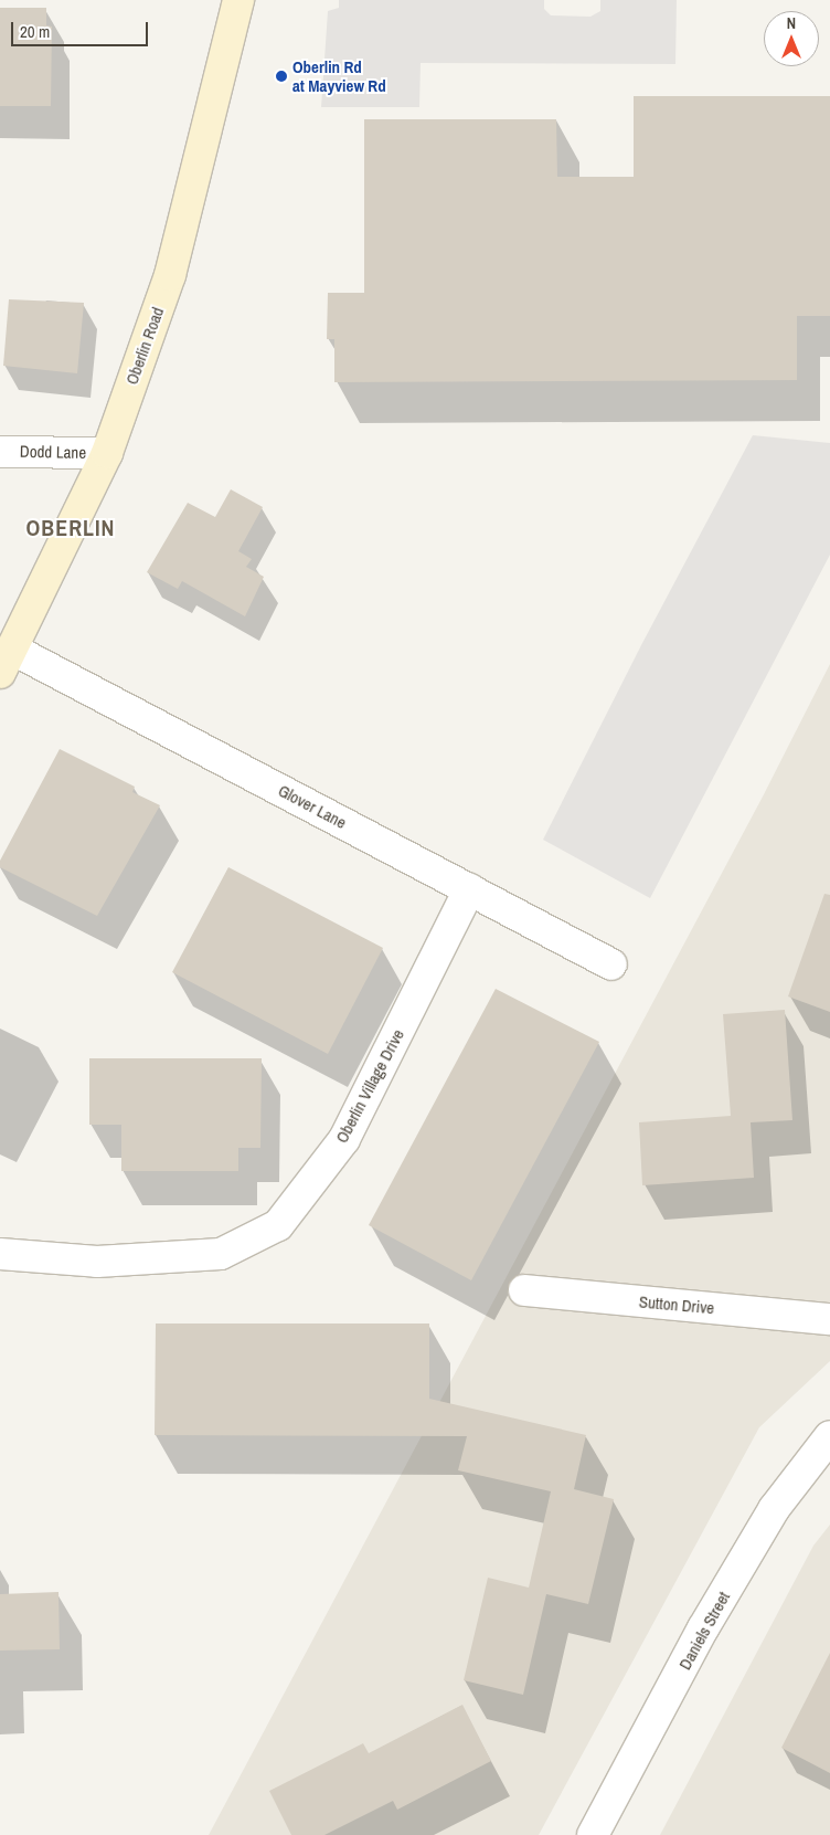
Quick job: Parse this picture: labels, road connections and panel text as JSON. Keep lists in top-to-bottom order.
{
  "streets": {
    "main road": ["Oberlin Road"],
    "street": [
      "Dodd Lane",
      "Glover Lane",
      "Oberlin Village Drive",
      "Sutton Drive",
      "Daniels Street"
    ]
  },
  "crossings": [
    ["Oberlin Road", "Dodd Lane"],
    ["Oberlin Road", "Glover Lane"],
    ["Glover Lane", "Oberlin Village Drive"]
  ],
  "districts": ["OBERLIN"],
  "places": ["Oberlin Rd at Mayview Rd"],
  "scale_bar": "20 m",
  "north": "top"
}
